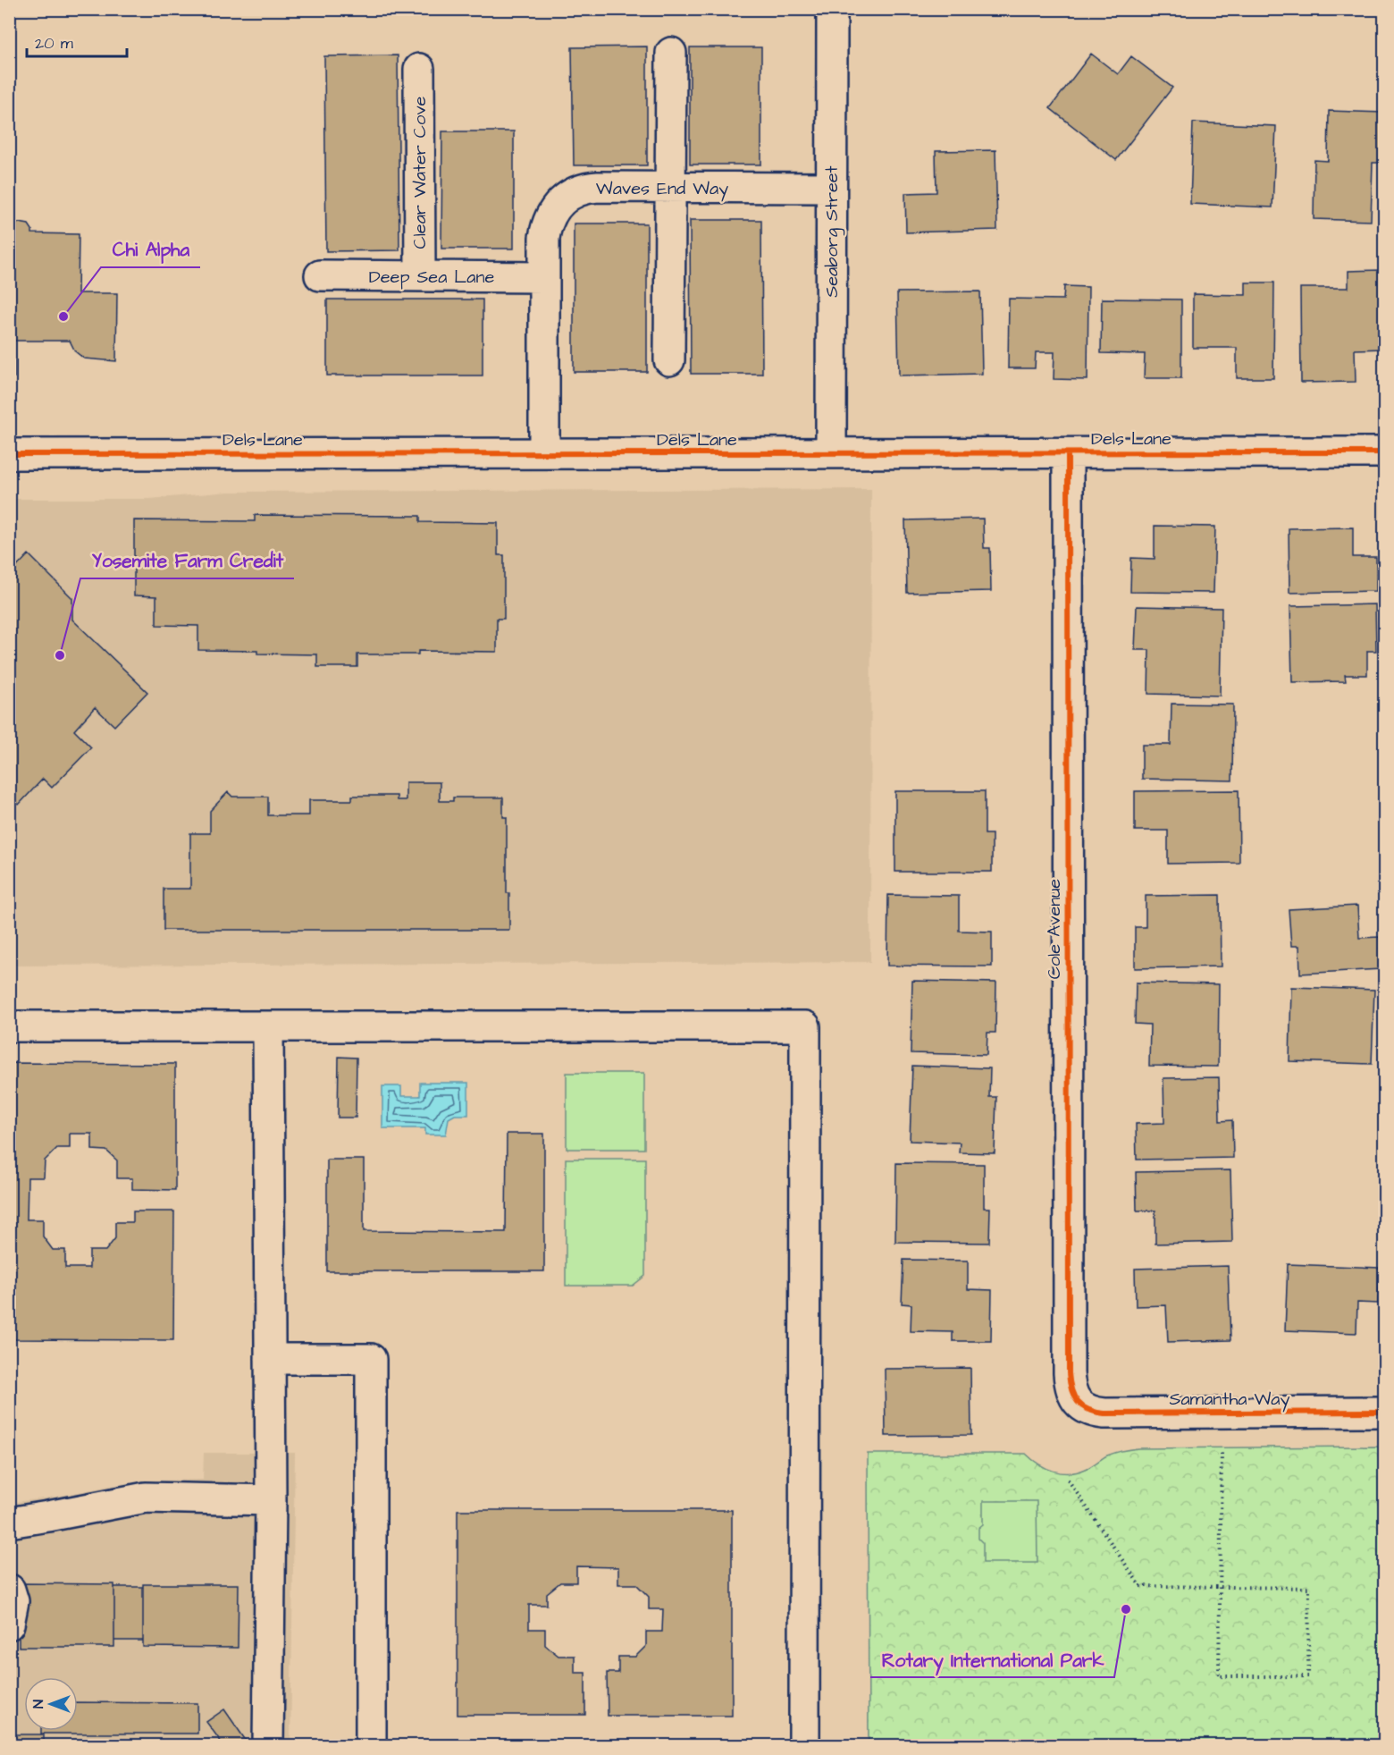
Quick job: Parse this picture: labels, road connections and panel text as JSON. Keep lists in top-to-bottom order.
{
  "streets": {
    "street": [
      "Clear Water Cove",
      "Waves End Way",
      "Seaborg Street",
      "Deep Sea Lane",
      "Dels Lane",
      "Cole Avenue",
      "Samantha Way"
    ]
  },
  "crossings": [
    ["Clear Water Cove", "Deep Sea Lane"],
    ["Waves End Way", "Seaborg Street"],
    ["Waves End Way", "Deep Sea Lane"],
    ["Waves End Way", "Dels Lane"],
    ["Seaborg Street", "Dels Lane"],
    ["Dels Lane", "Cole Avenue"],
    ["Cole Avenue", "Samantha Way"]
  ],
  "places": ["Chi Alpha", "Yosemite Farm Credit", "Rotary International Park"],
  "scale_bar": "20 m",
  "north": "left"
}
